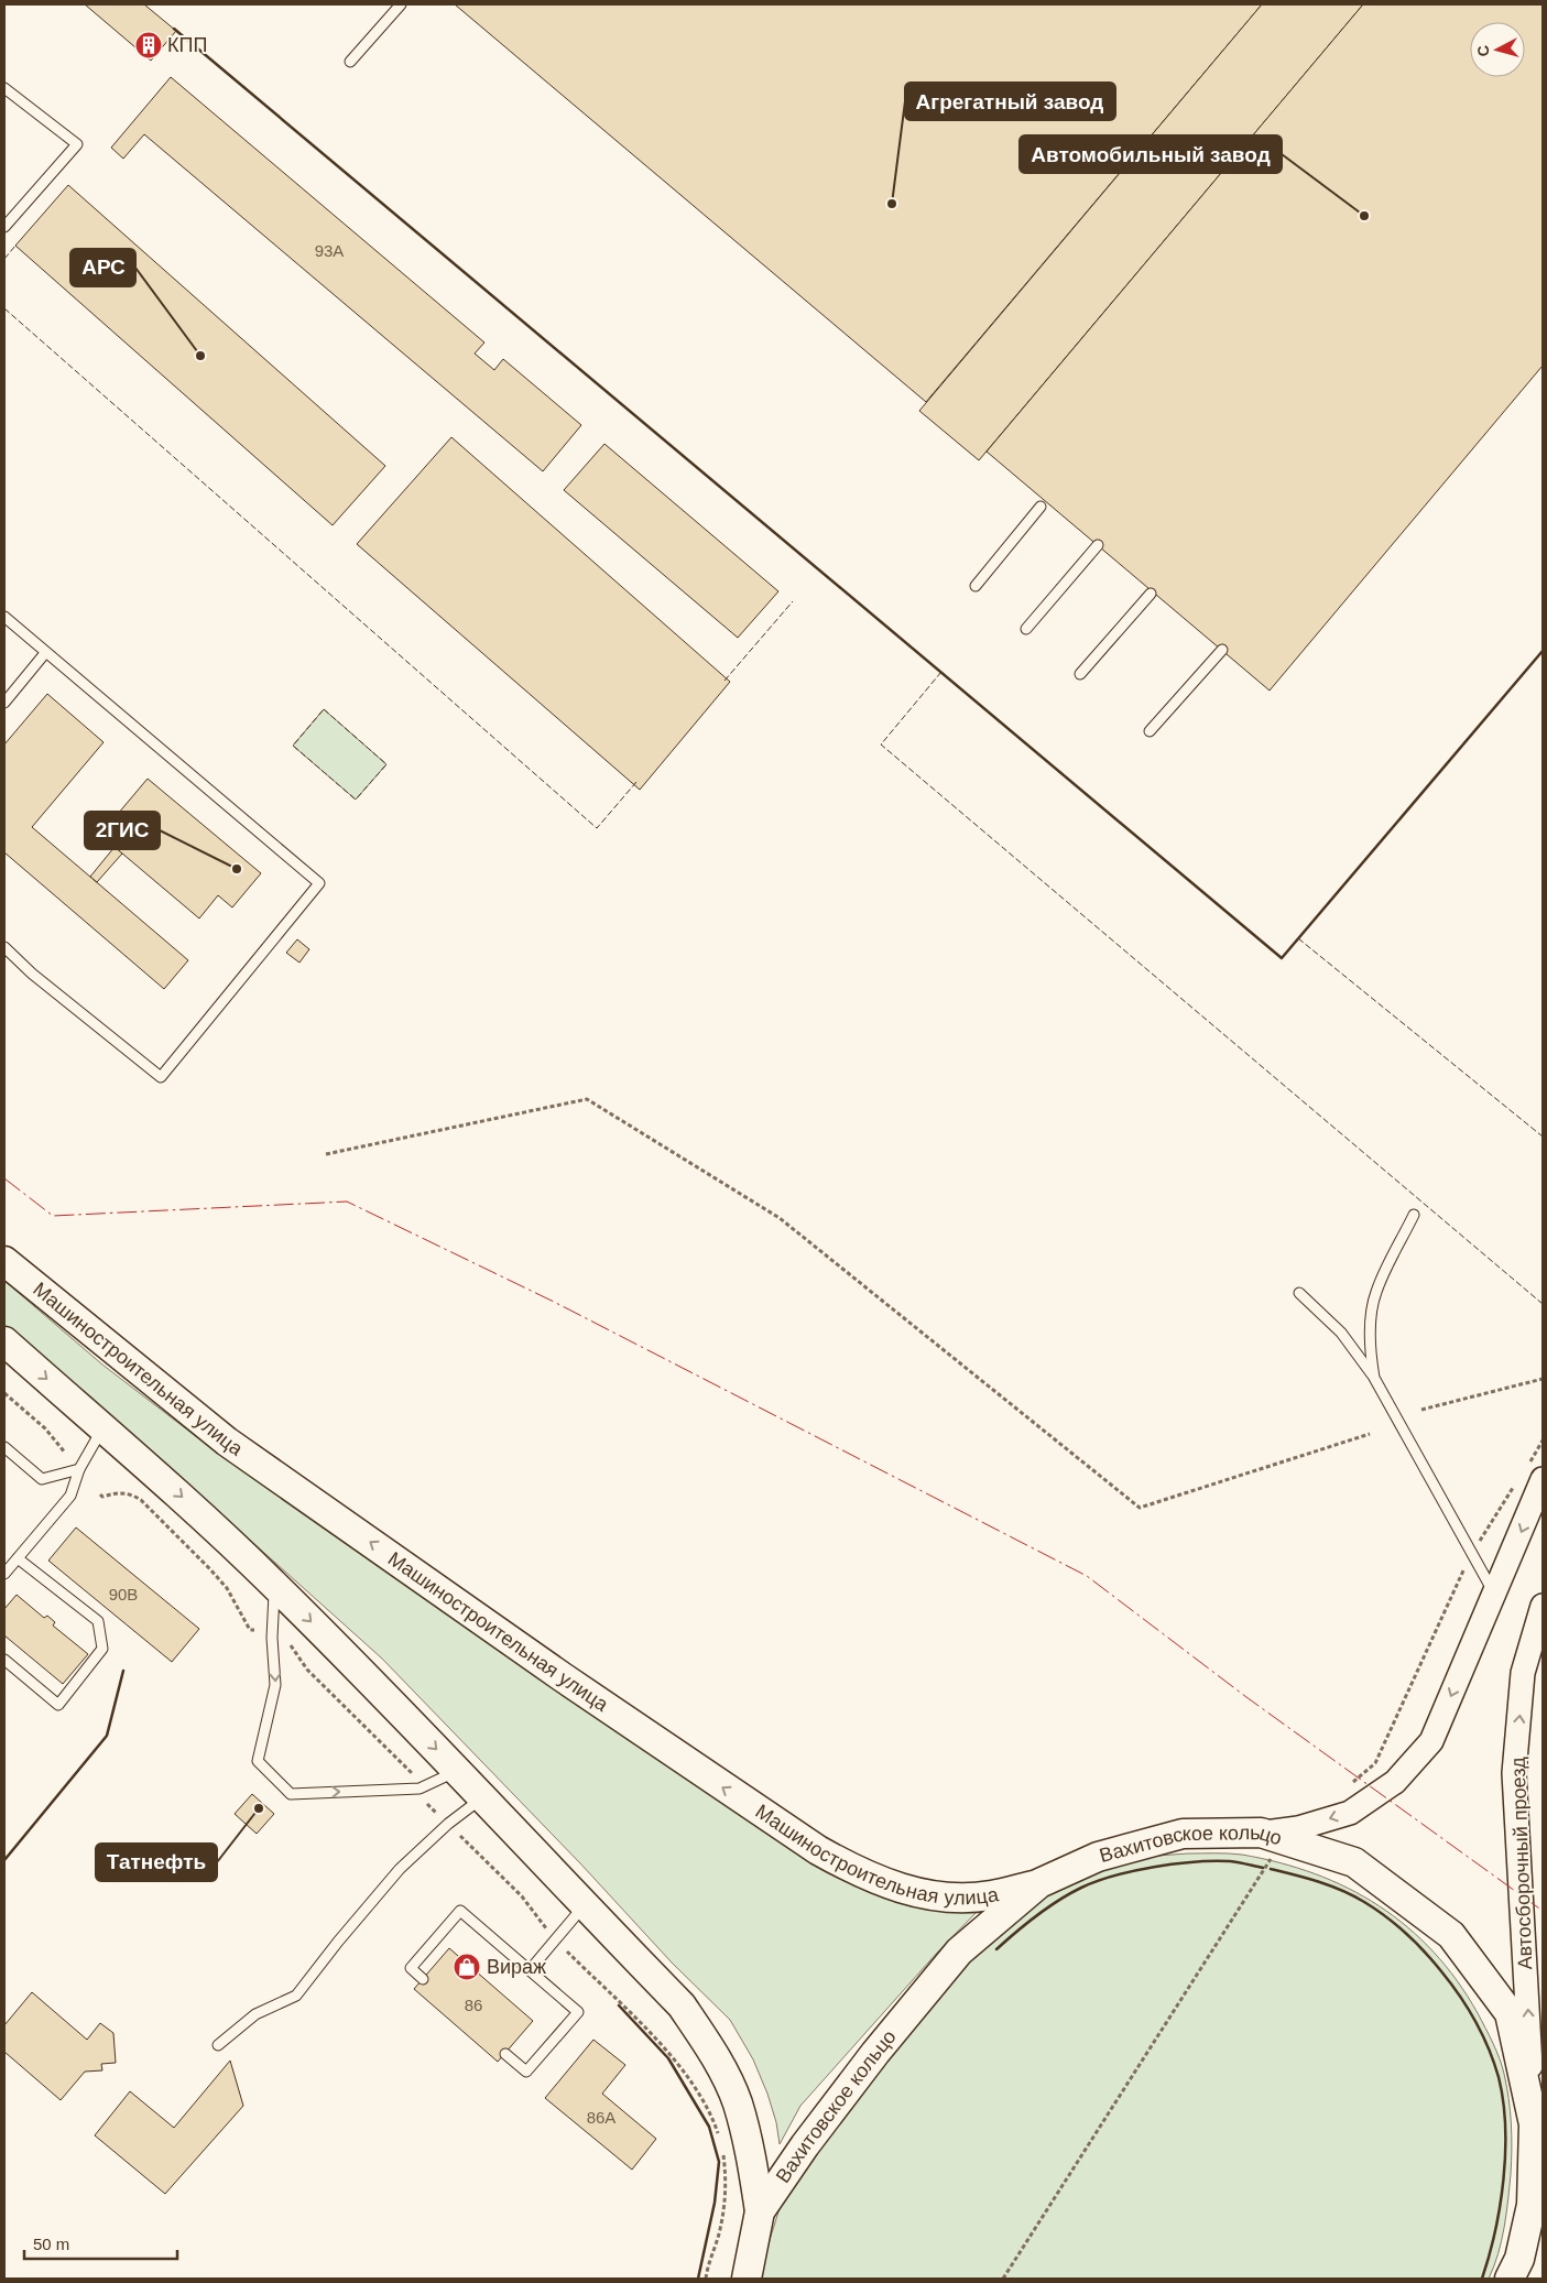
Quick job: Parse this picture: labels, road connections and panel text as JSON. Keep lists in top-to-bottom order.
{
  "streets": {
    "main road": ["Машиностроительная улица", "Вахитовское кольцо"],
    "street": ["Автосборочный проезд"]
  },
  "crossings": [
    ["Машиностроительная улица", "Вахитовское кольцо"],
    ["Вахитовское кольцо", "Автосборочный проезд"]
  ],
  "one_way": ["Автосборочный проезд"],
  "places": {
    "building": ["КПП"],
    "other": [
      "Агрегатный завод",
      "Автомобильный завод",
      "АРС",
      "2ГИС",
      "Татнефть"
    ],
    "shop": ["Вираж"]
  },
  "house_numbers": [
    "93А",
    "90В",
    "86",
    "86А"
  ],
  "scale_bar": "50 m",
  "north": "left"
}
